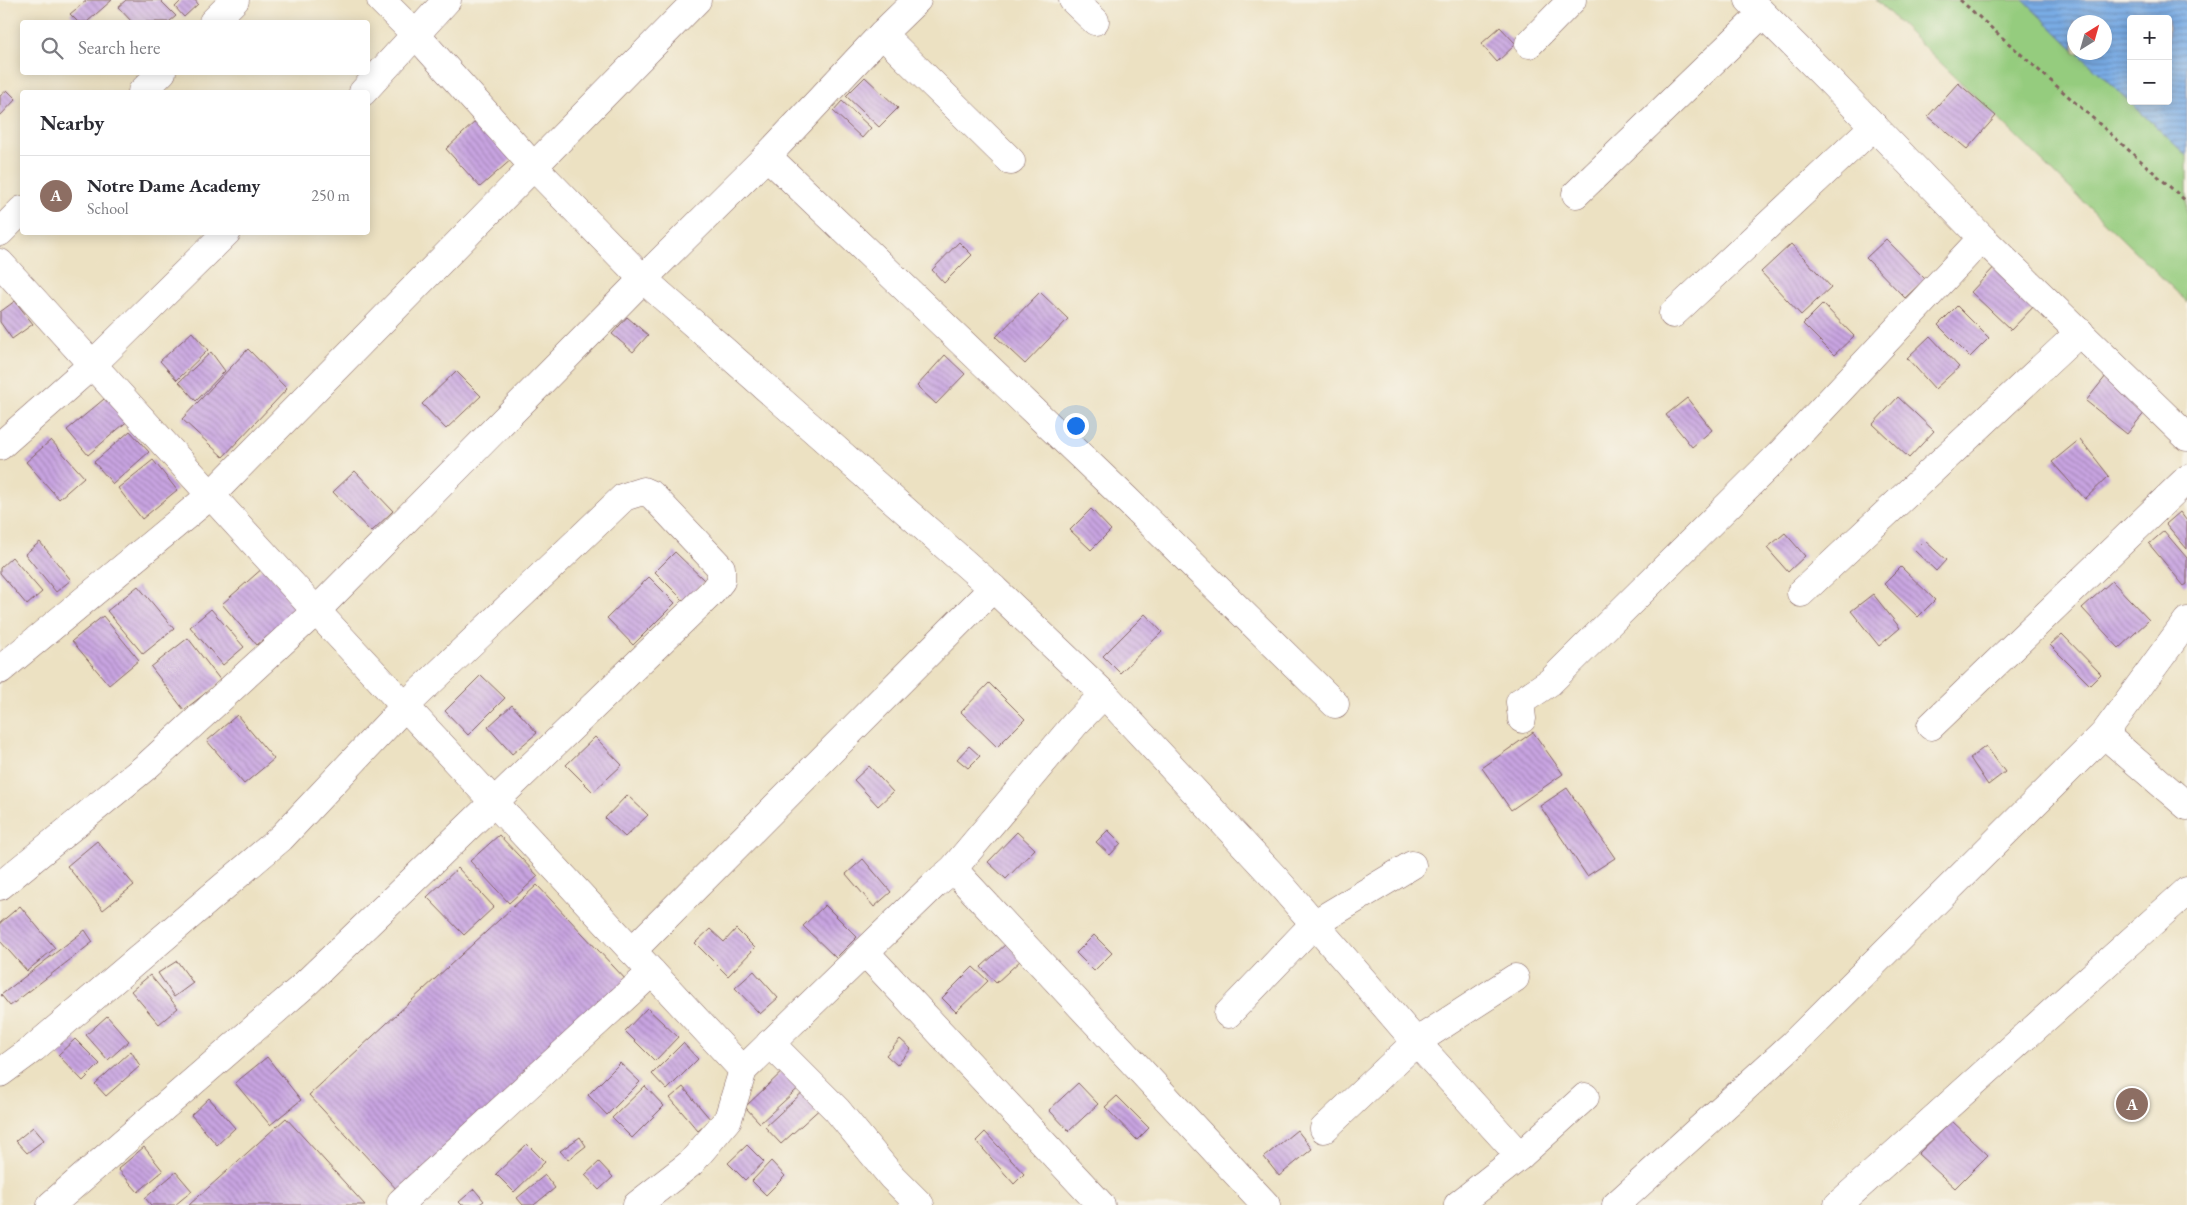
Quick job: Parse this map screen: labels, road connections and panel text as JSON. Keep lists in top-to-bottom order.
{
  "north": "top right",
  "page": {
    "map_buttons": ["+", "−"],
    "search": "Search here",
    "heading": "Nearby",
    "list": [
      {
        "mark": "A",
        "name": "Notre Dame Academy",
        "note": "School",
        "value": "250 m"
      }
    ],
    "pins": "A"
  }
}
